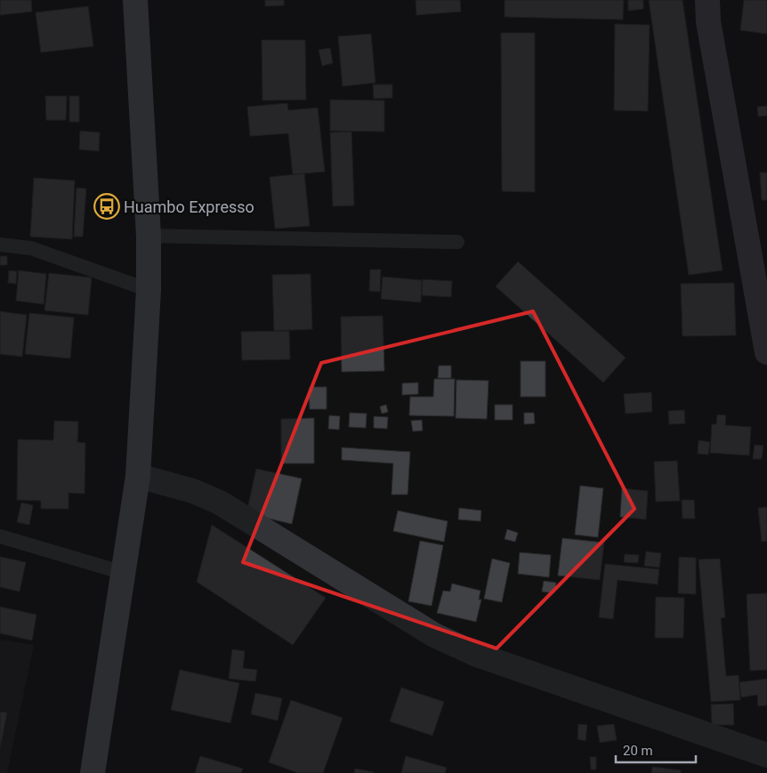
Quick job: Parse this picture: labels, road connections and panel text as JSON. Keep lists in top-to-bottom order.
{
  "places": {
    "bus stop": ["Huambo Expresso"]
  },
  "scale_bar": "20 m"
}
